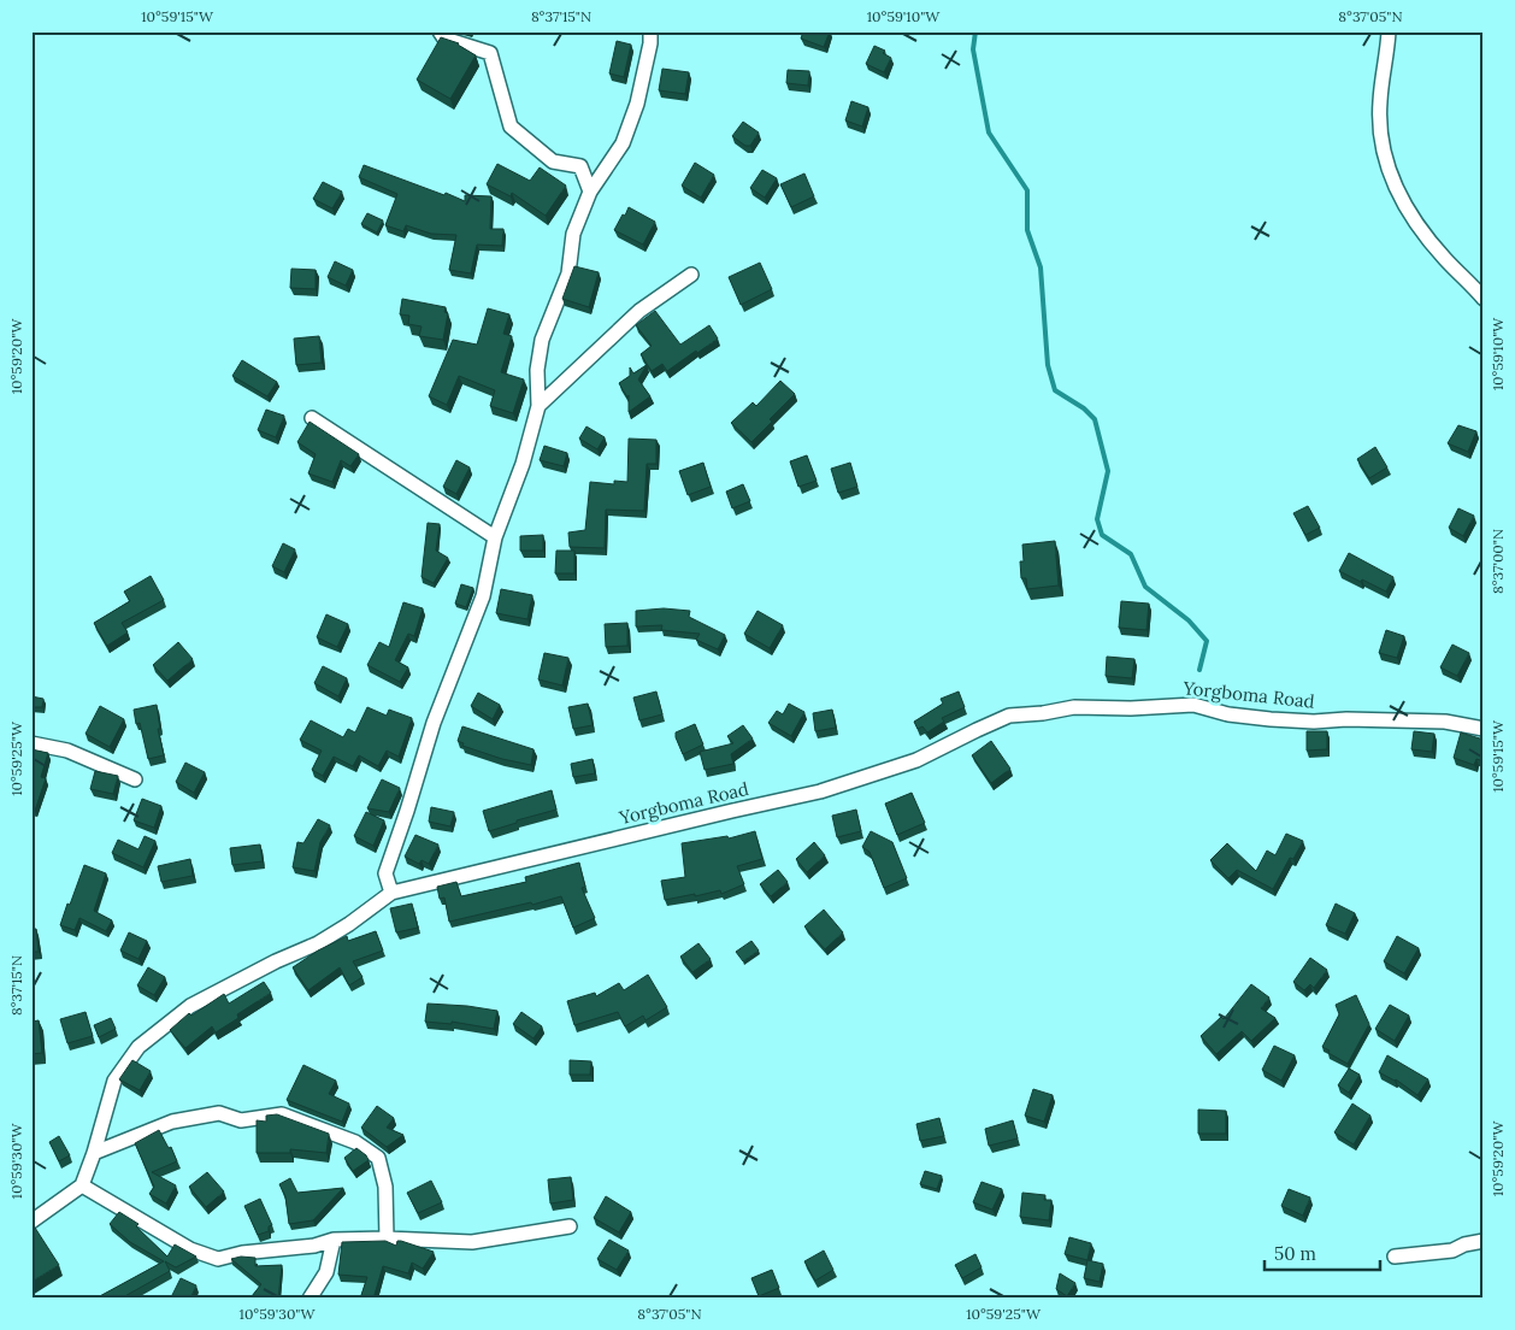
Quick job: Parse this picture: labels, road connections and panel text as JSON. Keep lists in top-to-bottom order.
{
  "streets": {
    "street": ["Yorgboma Road"]
  },
  "scale_bar": "50 m",
  "coordinates": [
    "10°59'15\"W",
    "8°37'15\"N",
    "10°59'10\"W",
    "8°37'05\"N",
    "10°59'20\"W",
    "8°37'00\"N",
    "10°59'25\"W",
    "10°59'30\"W"
  ]
}
